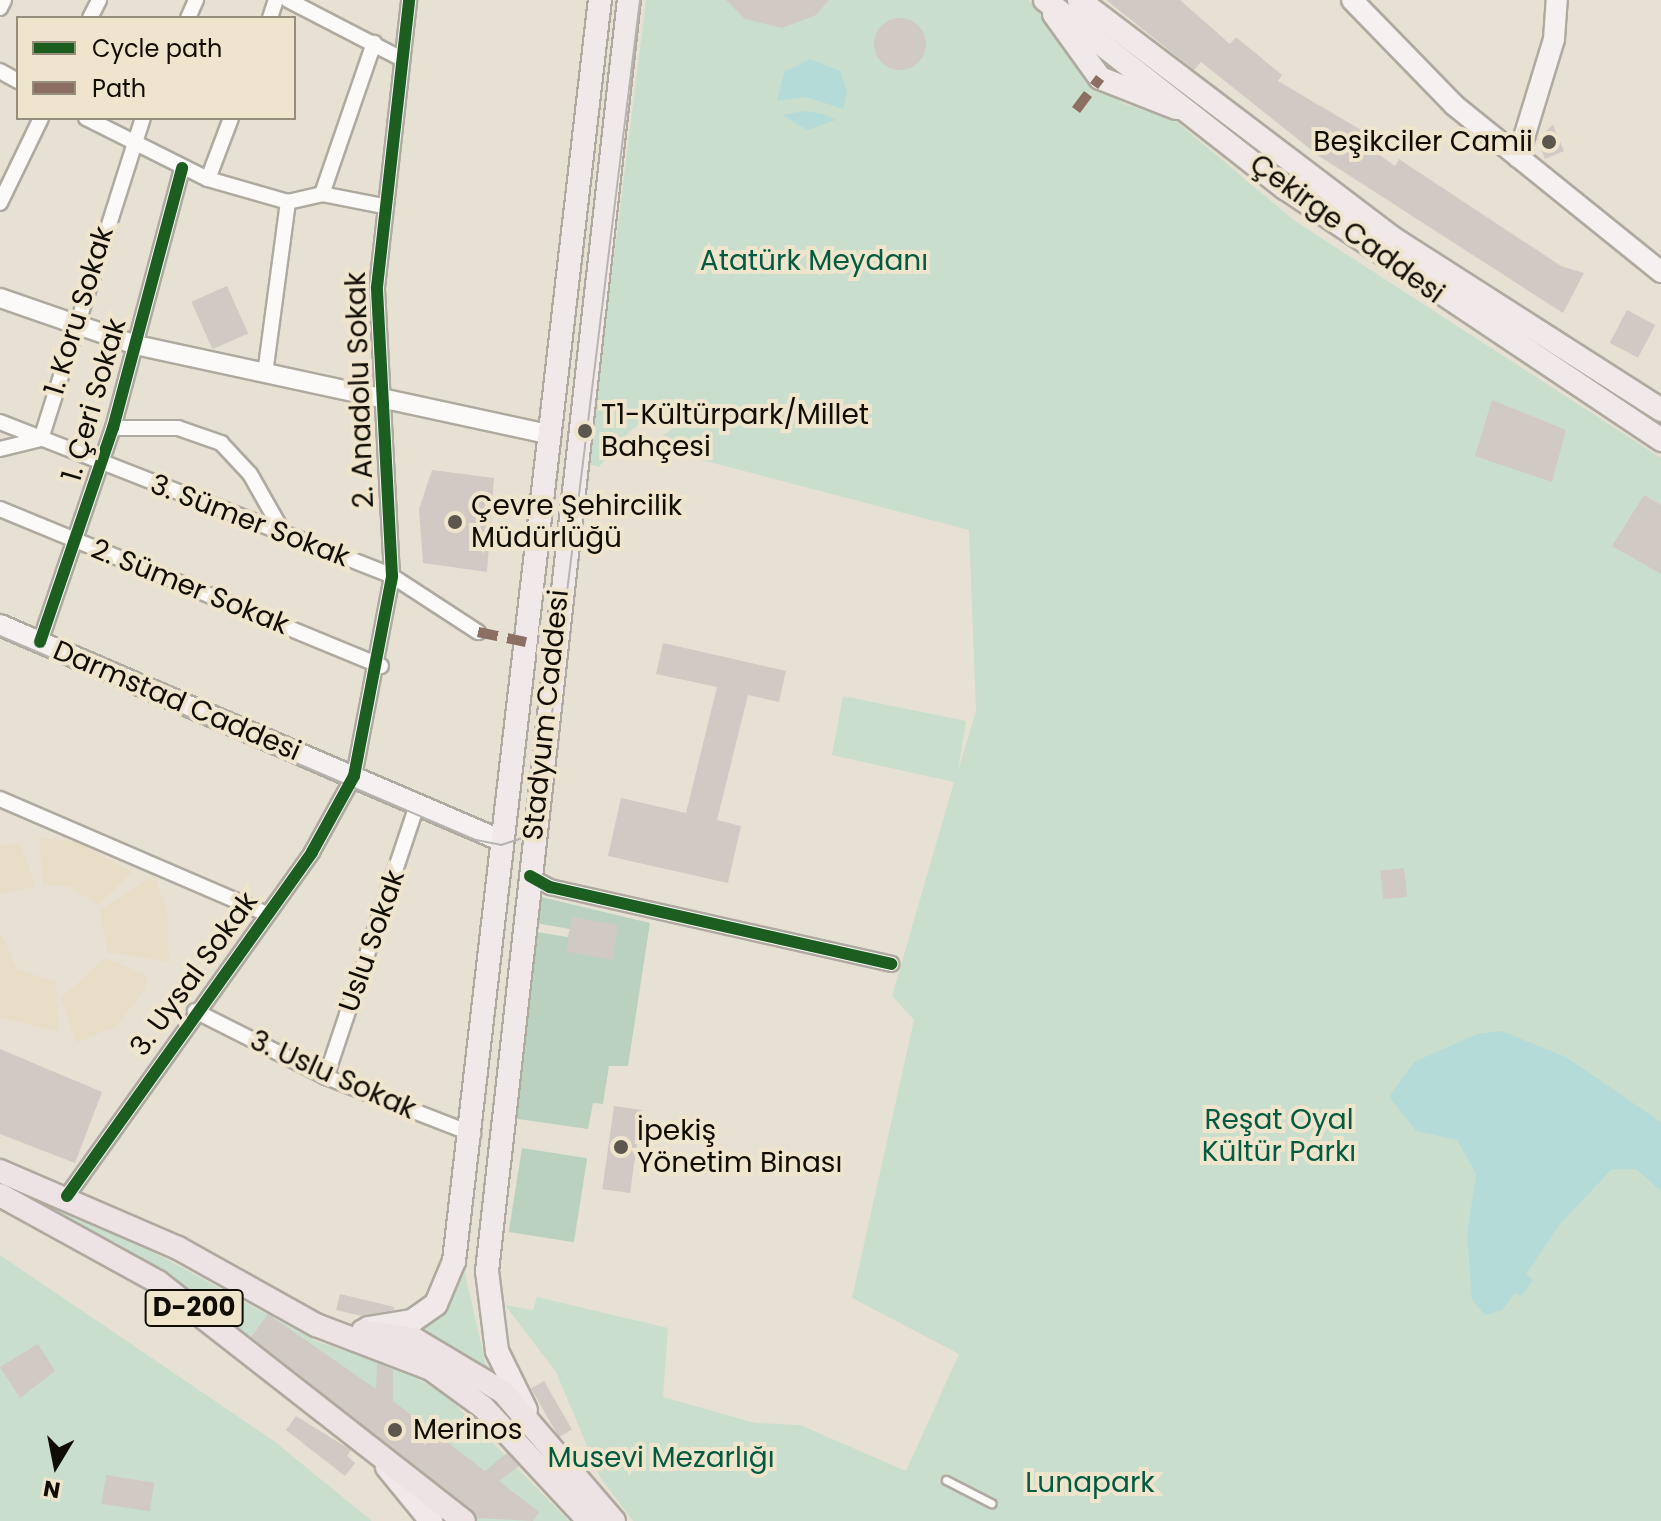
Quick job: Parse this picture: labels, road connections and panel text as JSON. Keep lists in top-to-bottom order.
{
  "streets": {
    "highway": ["D-200"],
    "main road": ["Çekirge Caddesi", "Darmstad Caddesi", "Stadyum Caddesi"],
    "street": [
      "1. Koru Sokak",
      "2. Anadolu Sokak",
      "1. Çeri Sokak",
      "3. Sümer Sokak",
      "2. Sümer Sokak",
      "Uslu Sokak",
      "3. Uysal Sokak",
      "3. Uslu Sokak"
    ]
  },
  "crossings": [
    ["1. Koru Sokak", "3. Sümer Sokak"],
    ["2. Anadolu Sokak", "3. Sümer Sokak"],
    ["2. Anadolu Sokak", "2. Sümer Sokak"],
    ["2. Anadolu Sokak", "Darmstad Caddesi"],
    ["2. Anadolu Sokak", "3. Uysal Sokak"],
    ["1. Çeri Sokak", "3. Sümer Sokak"],
    ["1. Çeri Sokak", "2. Sümer Sokak"],
    ["1. Çeri Sokak", "Darmstad Caddesi"],
    ["Darmstad Caddesi", "Uslu Sokak"],
    ["Darmstad Caddesi", "3. Uysal Sokak"],
    ["Uslu Sokak", "3. Uslu Sokak"],
    ["3. Uysal Sokak", "3. Uslu Sokak"],
    ["3. Uysal Sokak", "D-200"]
  ],
  "parks": [
    "Atatürk Meydanı",
    "Reşat Oyal Kültür Parkı",
    "Musevi Mezarlığı",
    "Lunapark"
  ],
  "places": [
    "Beşikciler Camii",
    "T1-Kültürpark/Millet Bahçesi",
    "Çevre Şehircilik Müdürlüğü",
    "İpekiş Yönetim Binası",
    "Merinos"
  ],
  "legend": ["Cycle path", "Path"],
  "north": "bottom"
}
